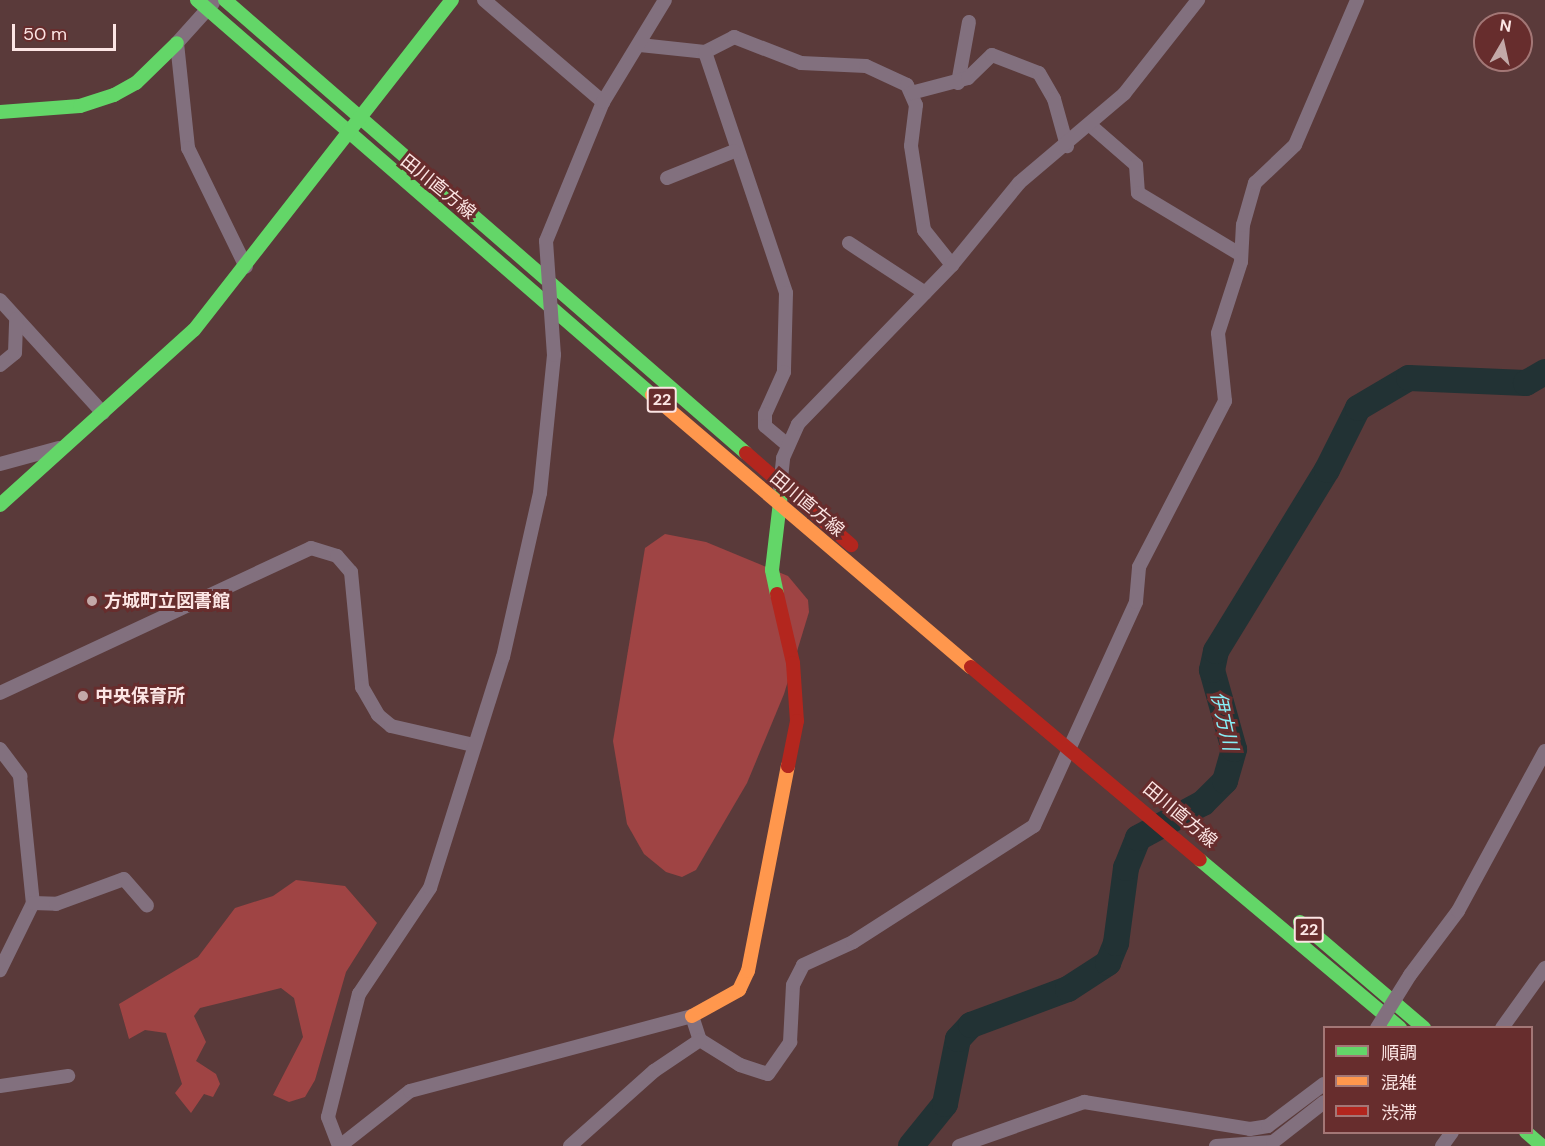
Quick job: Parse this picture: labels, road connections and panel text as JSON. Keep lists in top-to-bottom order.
{
  "streets": {
    "main road": ["田川直方線", "22"]
  },
  "water": ["伊方川"],
  "places": ["方城町立図書館", "中央保育所"],
  "legend": ["順調", "混雑", "渋滞"],
  "scale_bar": "50 m",
  "north": "top"
}
